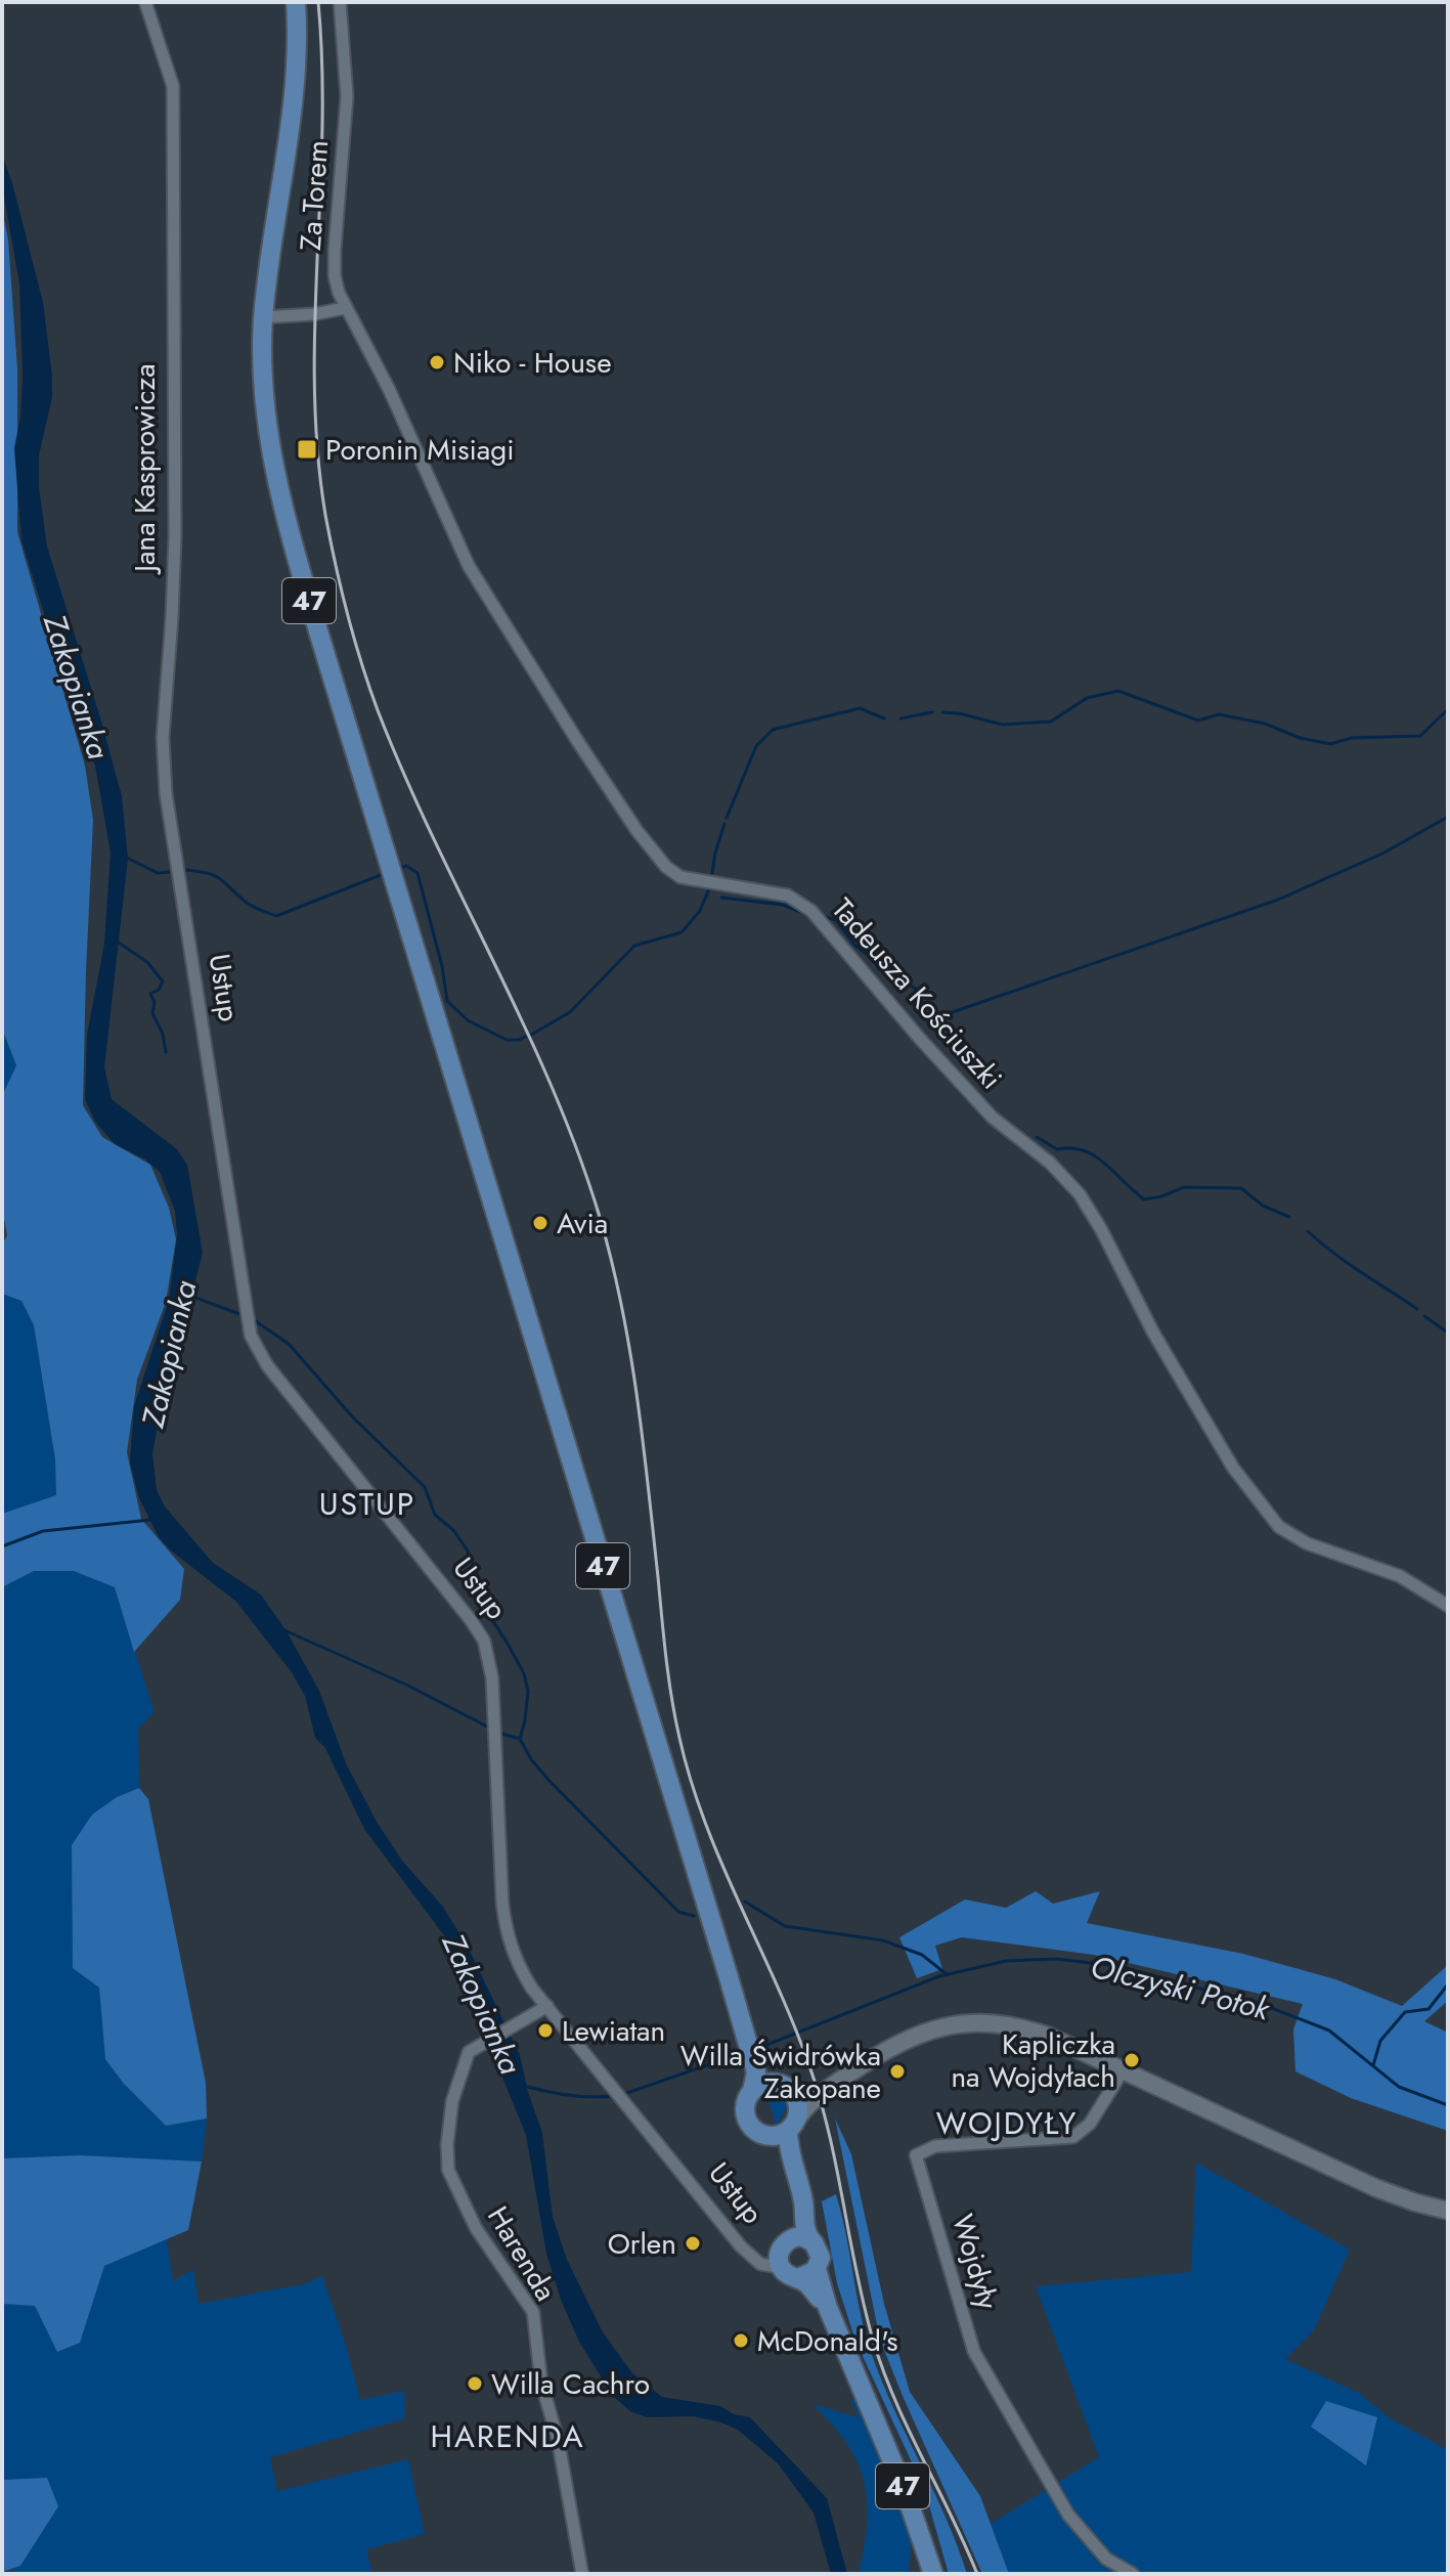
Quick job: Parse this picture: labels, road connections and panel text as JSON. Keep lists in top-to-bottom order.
{
  "streets": {
    "main road": ["47", "Ustup"],
    "street": [
      "Za Torem",
      "Jana Kasprowicza",
      "Tadeusza Kościuszki",
      "Harenda",
      "Wojdyły"
    ]
  },
  "crossings": [
    ["Za Torem", "Tadeusza Kościuszki"],
    ["Jana Kasprowicza", "Ustup"],
    ["47", "Ustup"],
    ["Ustup", "Harenda"]
  ],
  "districts": ["USTUP", "WOJDYŁY", "HARENDA"],
  "water": ["Zakopianka", "Olczyski Potok"],
  "places": {
    "other": [
      "Niko - House",
      "Avia",
      "Lewiatan",
      "Kapliczka na Wojdyłach",
      "Willa Świdrówka Zakopane",
      "Orlen",
      "McDonald's",
      "Willa Cachro"
    ],
    "transit": ["Poronin Misiagi"]
  }
}
